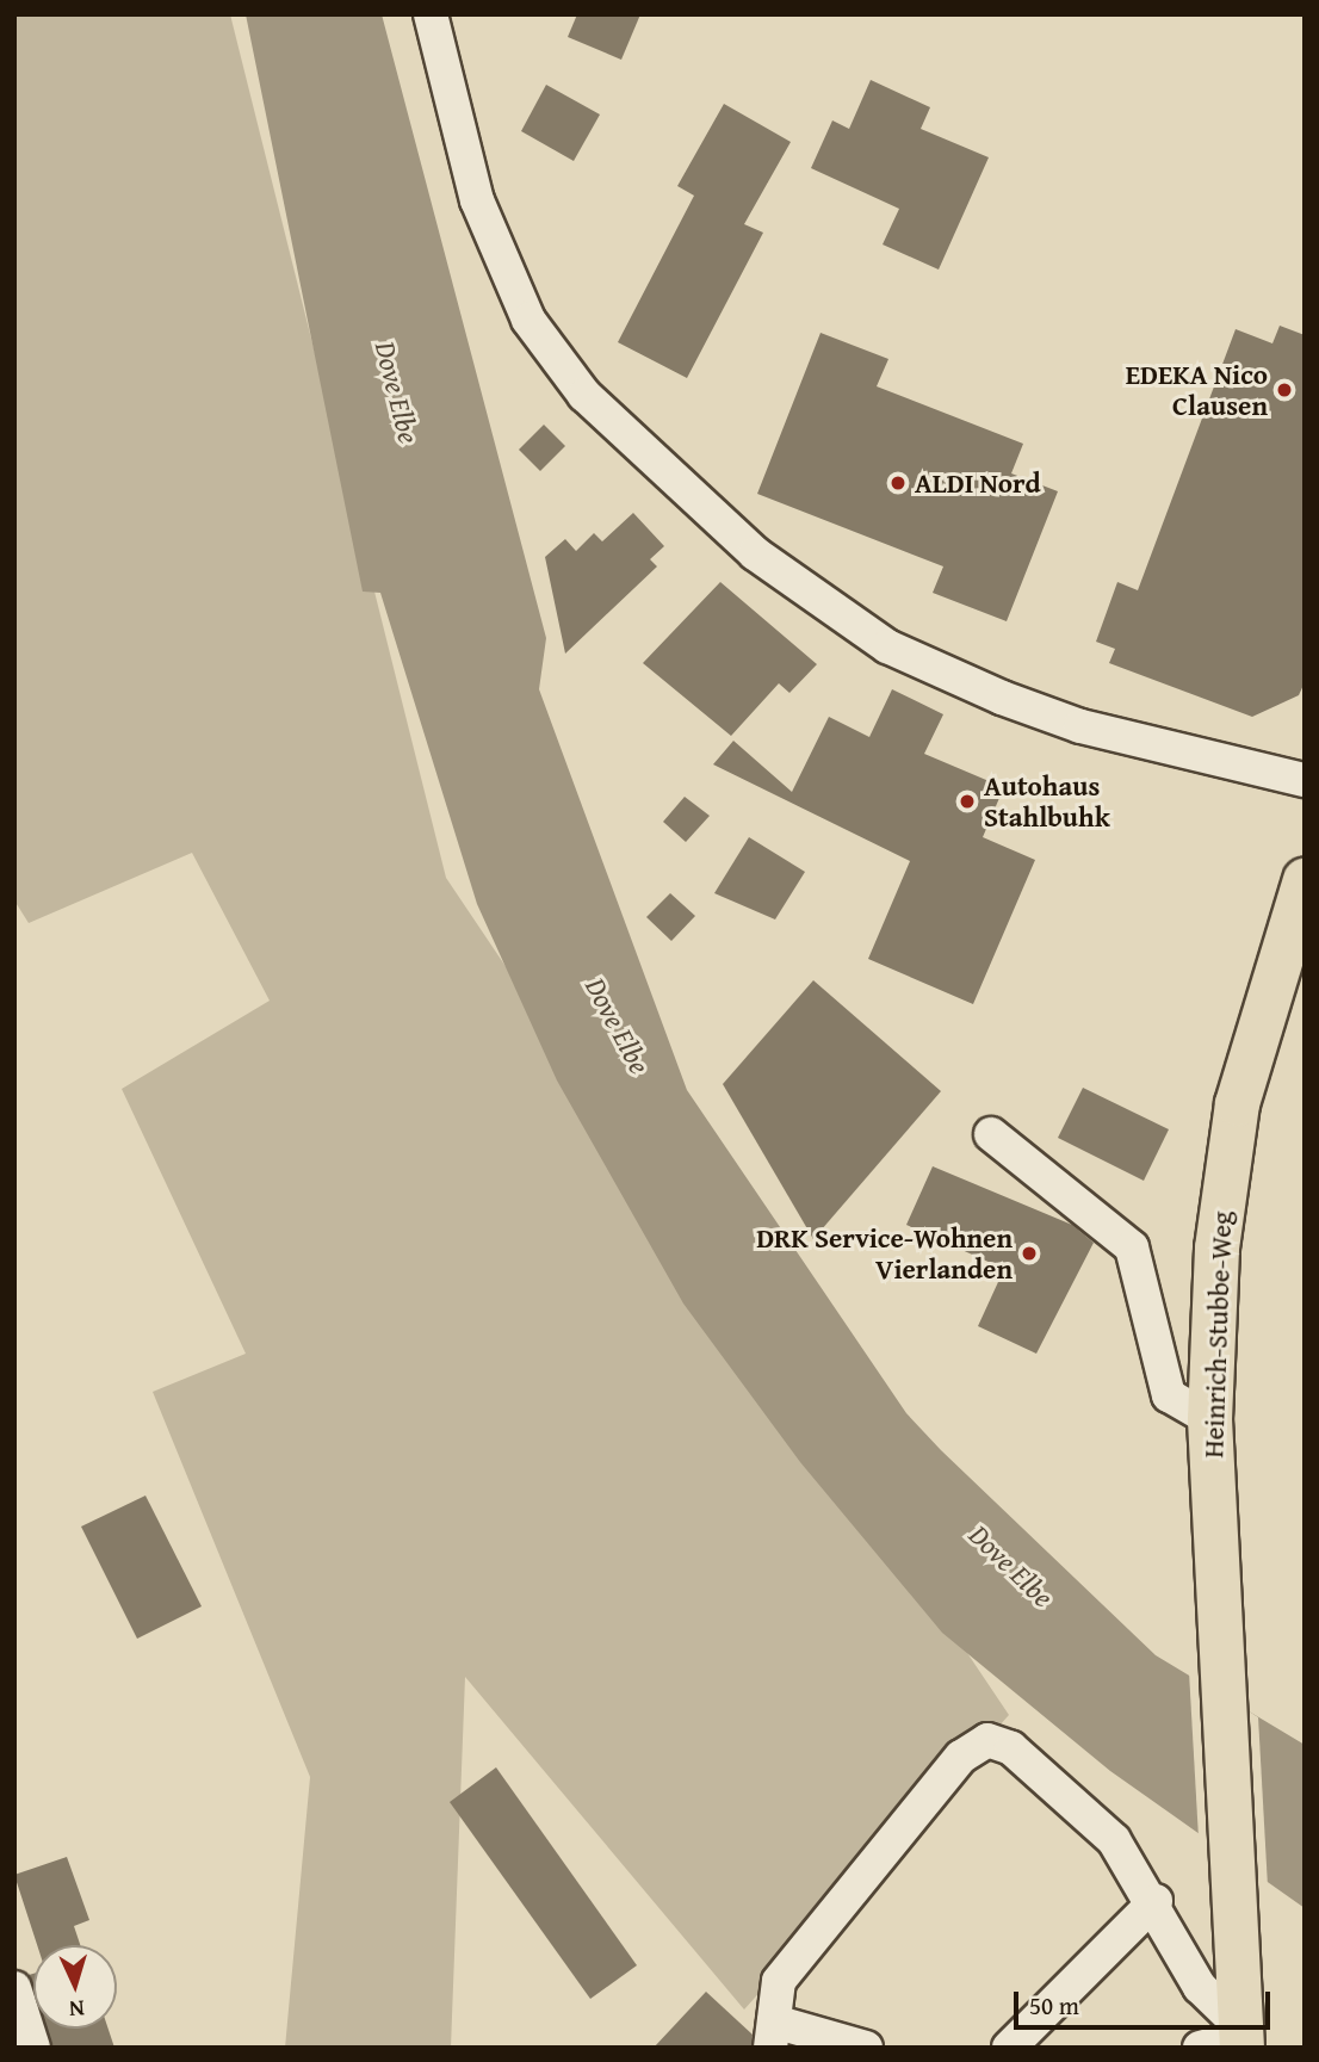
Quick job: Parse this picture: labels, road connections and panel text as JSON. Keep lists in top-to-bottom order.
{
  "streets": {
    "main road": ["Heinrich-Stubbe-Weg"]
  },
  "water": ["Dove Elbe"],
  "places": [
    "EDEKA Nico Clausen",
    "ALDI Nord",
    "Autohaus Stahlbuhk",
    "DRK Service-Wohnen Vierlanden"
  ],
  "scale_bar": "50 m",
  "north": "bottom"
}
